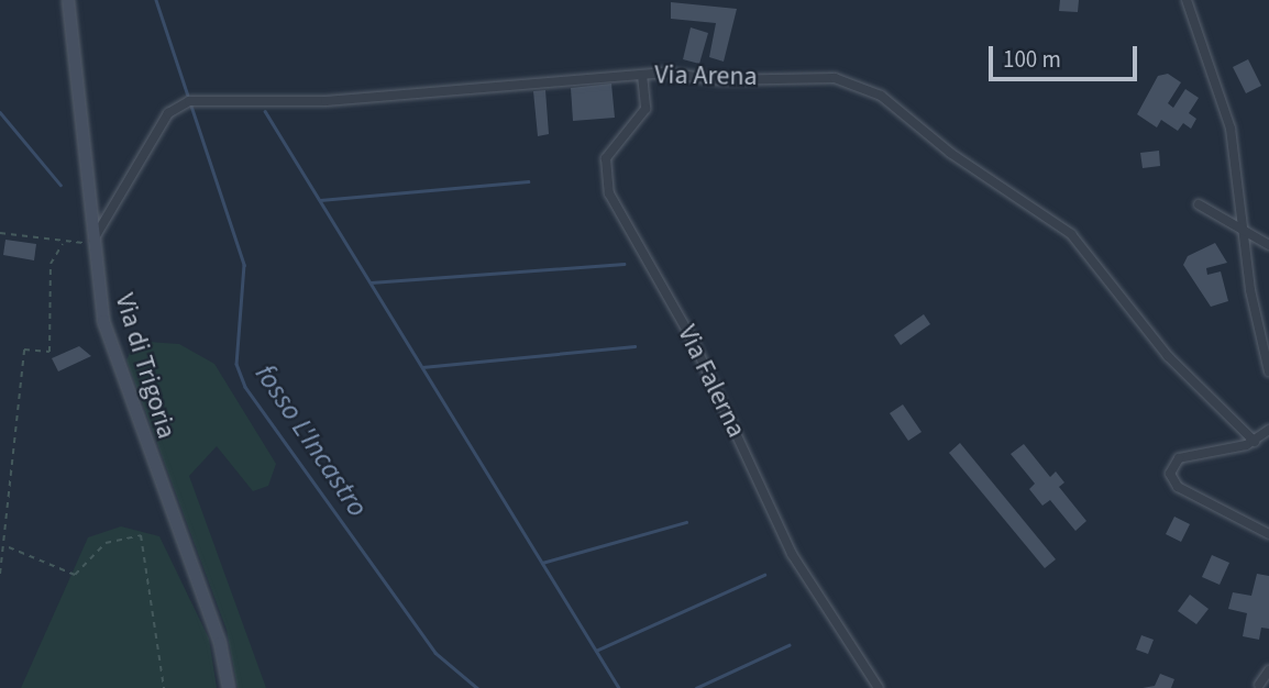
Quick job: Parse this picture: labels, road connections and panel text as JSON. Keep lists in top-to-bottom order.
{
  "streets": {
    "street": ["Via Arena", "Via di Trigoria", "Via Falerna"]
  },
  "crossings": [
    ["Via Arena", "Via di Trigoria"],
    ["Via Arena", "Via Falerna"]
  ],
  "water": ["fosso L'Incastro"],
  "scale_bar": "100 m"
}
